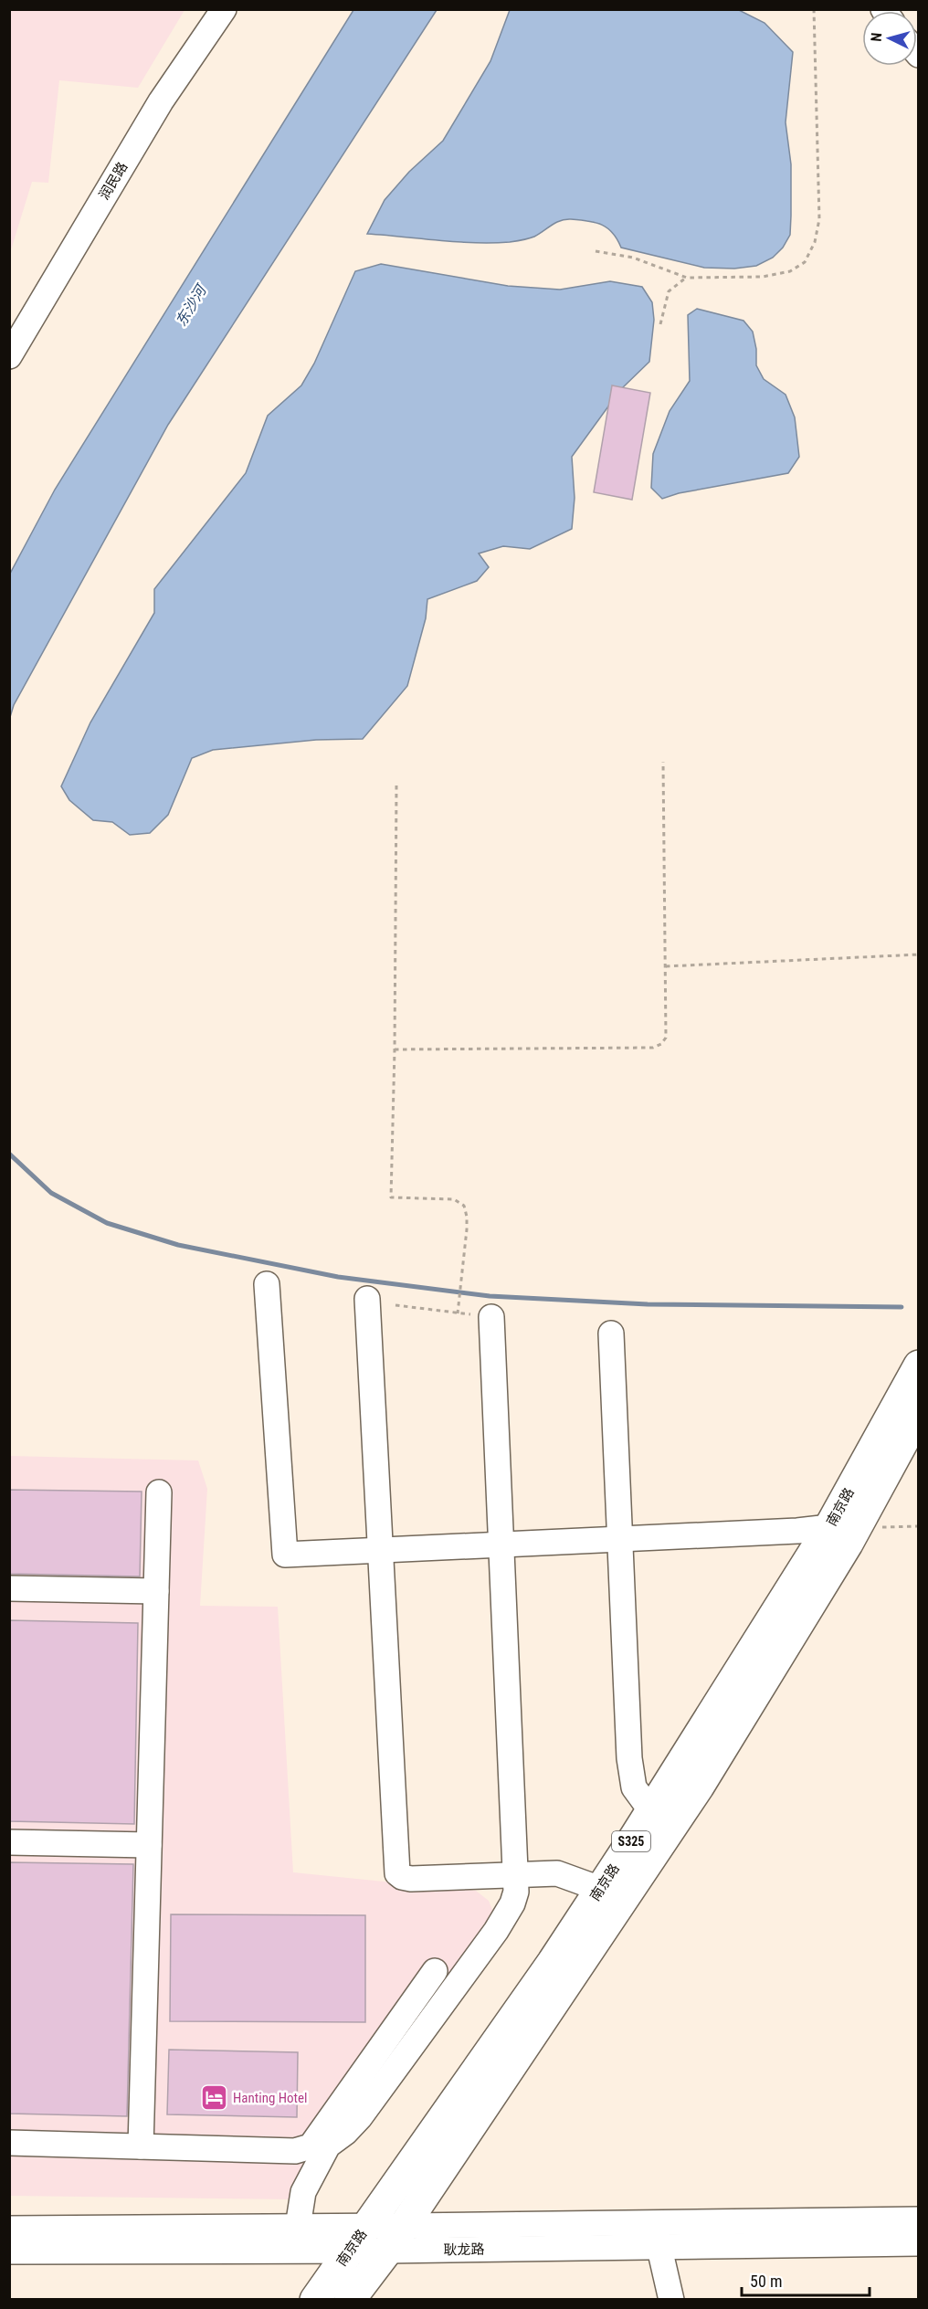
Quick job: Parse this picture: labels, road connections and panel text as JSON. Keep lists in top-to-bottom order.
{
  "streets": {
    "main road": ["南京路", "S325"],
    "street": ["润民路", "耿龙路"]
  },
  "crossings": [
    ["南京路", "耿龙路"]
  ],
  "water": ["东沙河"],
  "places": {
    "hotel": ["Hanting Hotel"]
  },
  "scale_bar": "50 m",
  "north": "left"
}
